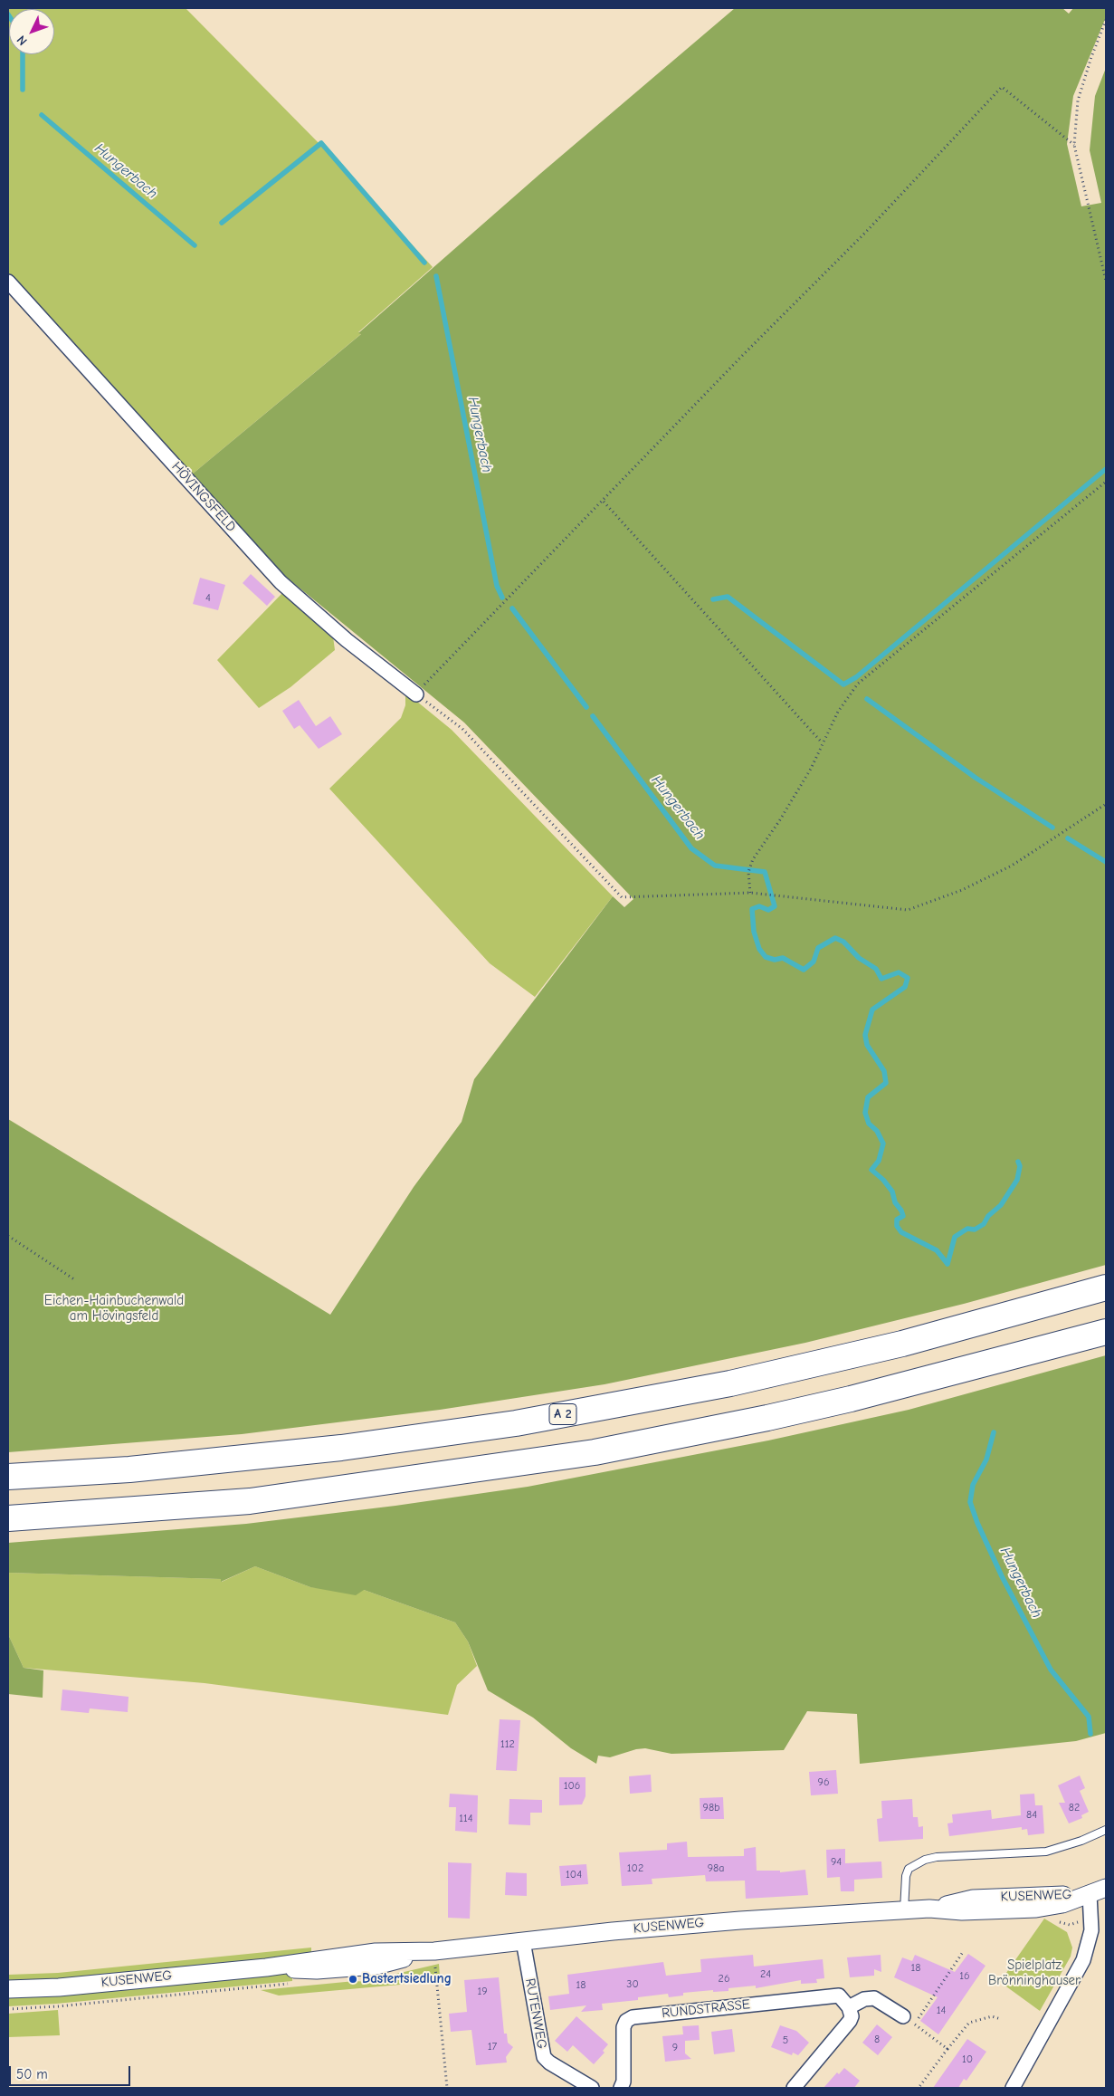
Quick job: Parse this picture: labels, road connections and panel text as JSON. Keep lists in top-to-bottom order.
{
  "streets": {
    "highway": ["A 2"],
    "street": [
      "HÖVINGSFELD",
      "KUSENWEG",
      "RUNDSTRASSE",
      "RUTENWEG"
    ]
  },
  "crossings": [
    ["KUSENWEG", "RUTENWEG"]
  ],
  "water": ["Hungerbach"],
  "parks": ["Eichen-Hainbuchenwald am Hövingsfeld", "Spielplatz Brönninghauser"],
  "places": ["Bastertsiedlung"],
  "house_numbers": [
    "4",
    "112",
    "96",
    "106",
    "98b",
    "82",
    "84",
    "114",
    "94",
    "102",
    "98a",
    "104",
    "18",
    "24",
    "16",
    "26",
    "30",
    "18",
    "19",
    "14",
    "8",
    "5",
    "17",
    "9",
    "10"
  ],
  "scale_bar": "50 m",
  "north": "bottom left"
}
